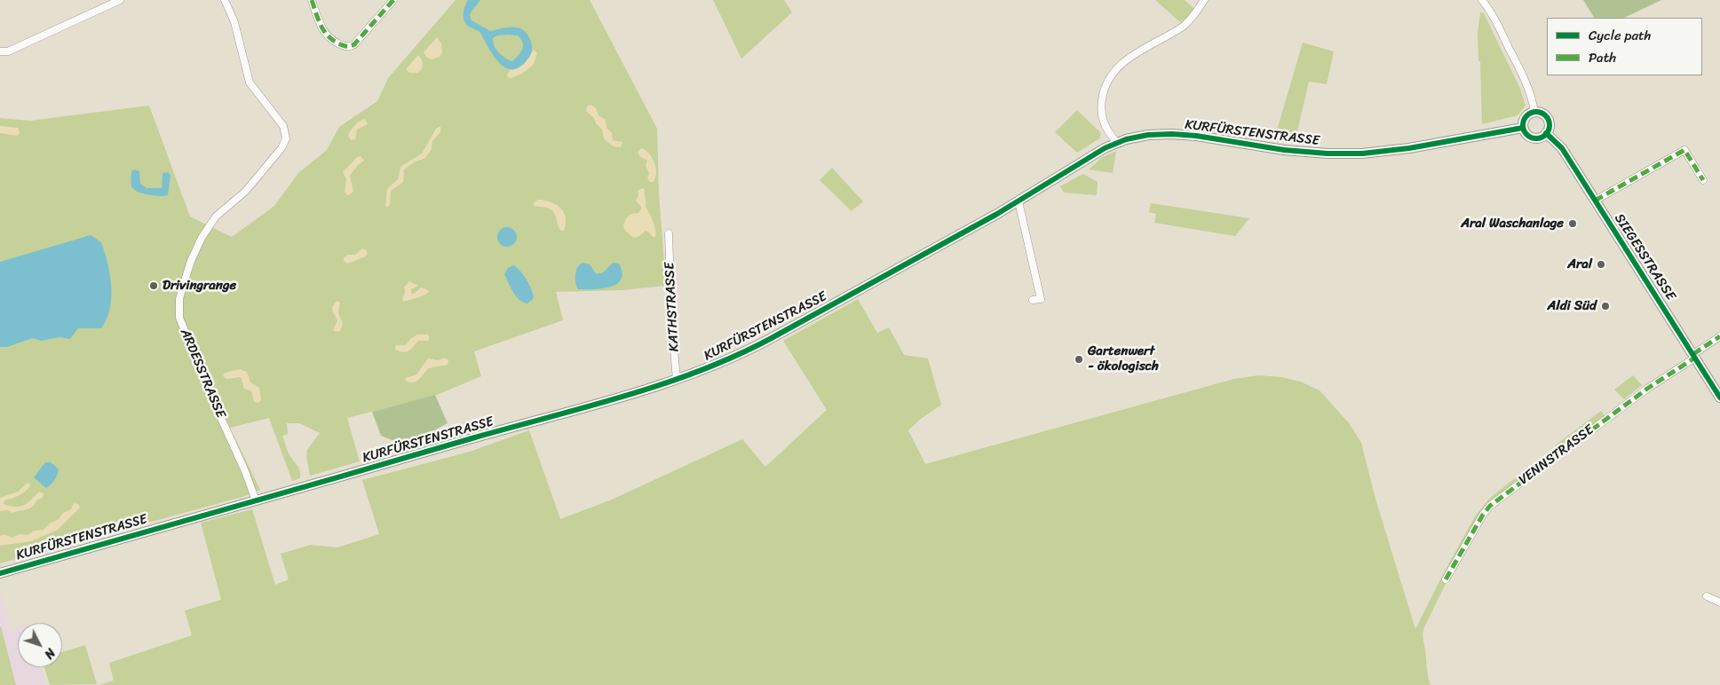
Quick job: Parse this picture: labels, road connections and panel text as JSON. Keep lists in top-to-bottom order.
{
  "streets": {
    "main road": ["KURFÜRSTENSTRASSE", "SIEGESSTRASSE"],
    "street": ["KATHSTRASSE", "ARDESSTRASSE", "VENNSTRASSE"]
  },
  "crossings": [
    ["KURFÜRSTENSTRASSE", "SIEGESSTRASSE"],
    ["KURFÜRSTENSTRASSE", "KATHSTRASSE"],
    ["KURFÜRSTENSTRASSE", "ARDESSTRASSE"],
    ["SIEGESSTRASSE", "VENNSTRASSE"]
  ],
  "places": [
    "Aral Waschanlage",
    "Aral",
    "Drivingrange",
    "Aldi Süd",
    "Gartenwert - ökologisch"
  ],
  "legend": ["Cycle path", "Path"],
  "north": "bottom right"
}
